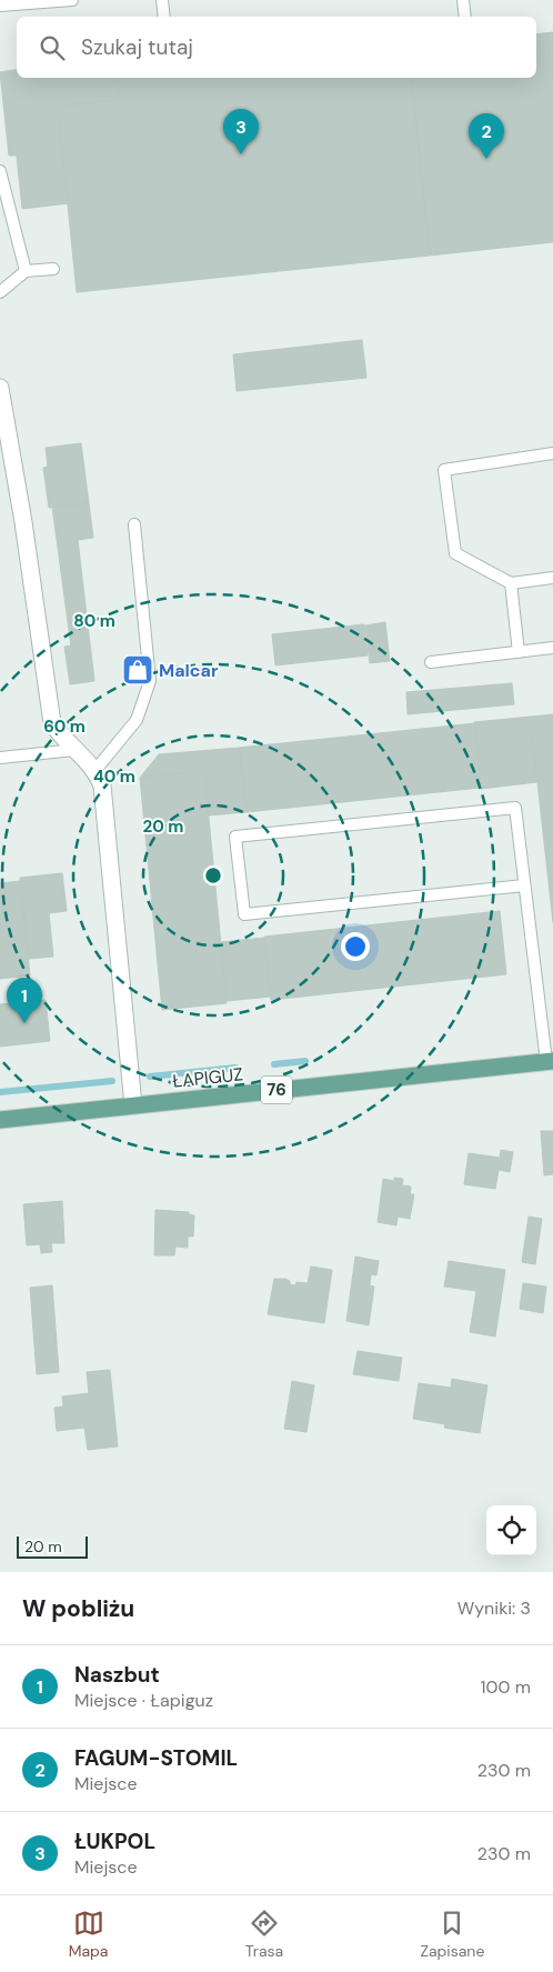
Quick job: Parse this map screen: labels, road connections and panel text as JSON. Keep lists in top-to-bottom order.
{
  "streets": {
    "main road": ["ŁAPIGUZ", "76"]
  },
  "places": {
    "shop": ["Malcar"]
  },
  "scale_bar": "20 m",
  "page": {
    "search": "Szukaj tutaj",
    "pins": ["3", "2", "1"],
    "scale": "20 m",
    "heading": ["W pobliżu", "Wyniki: 3"],
    "list": [
      {
        "mark": "1",
        "name": "Naszbut",
        "note": "Miejsce · Łapiguz",
        "value": "100 m"
      },
      {
        "mark": "2",
        "name": "FAGUM-STOMIL",
        "note": "Miejsce",
        "value": "230 m"
      },
      {
        "mark": "3",
        "name": "ŁUKPOL",
        "note": "Miejsce",
        "value": "230 m"
      }
    ],
    "nav": ["Mapa", "Trasa", "Zapisane"]
  },
  "rings": [
    "80 m",
    "60 m",
    "40 m",
    "20 m"
  ]
}
